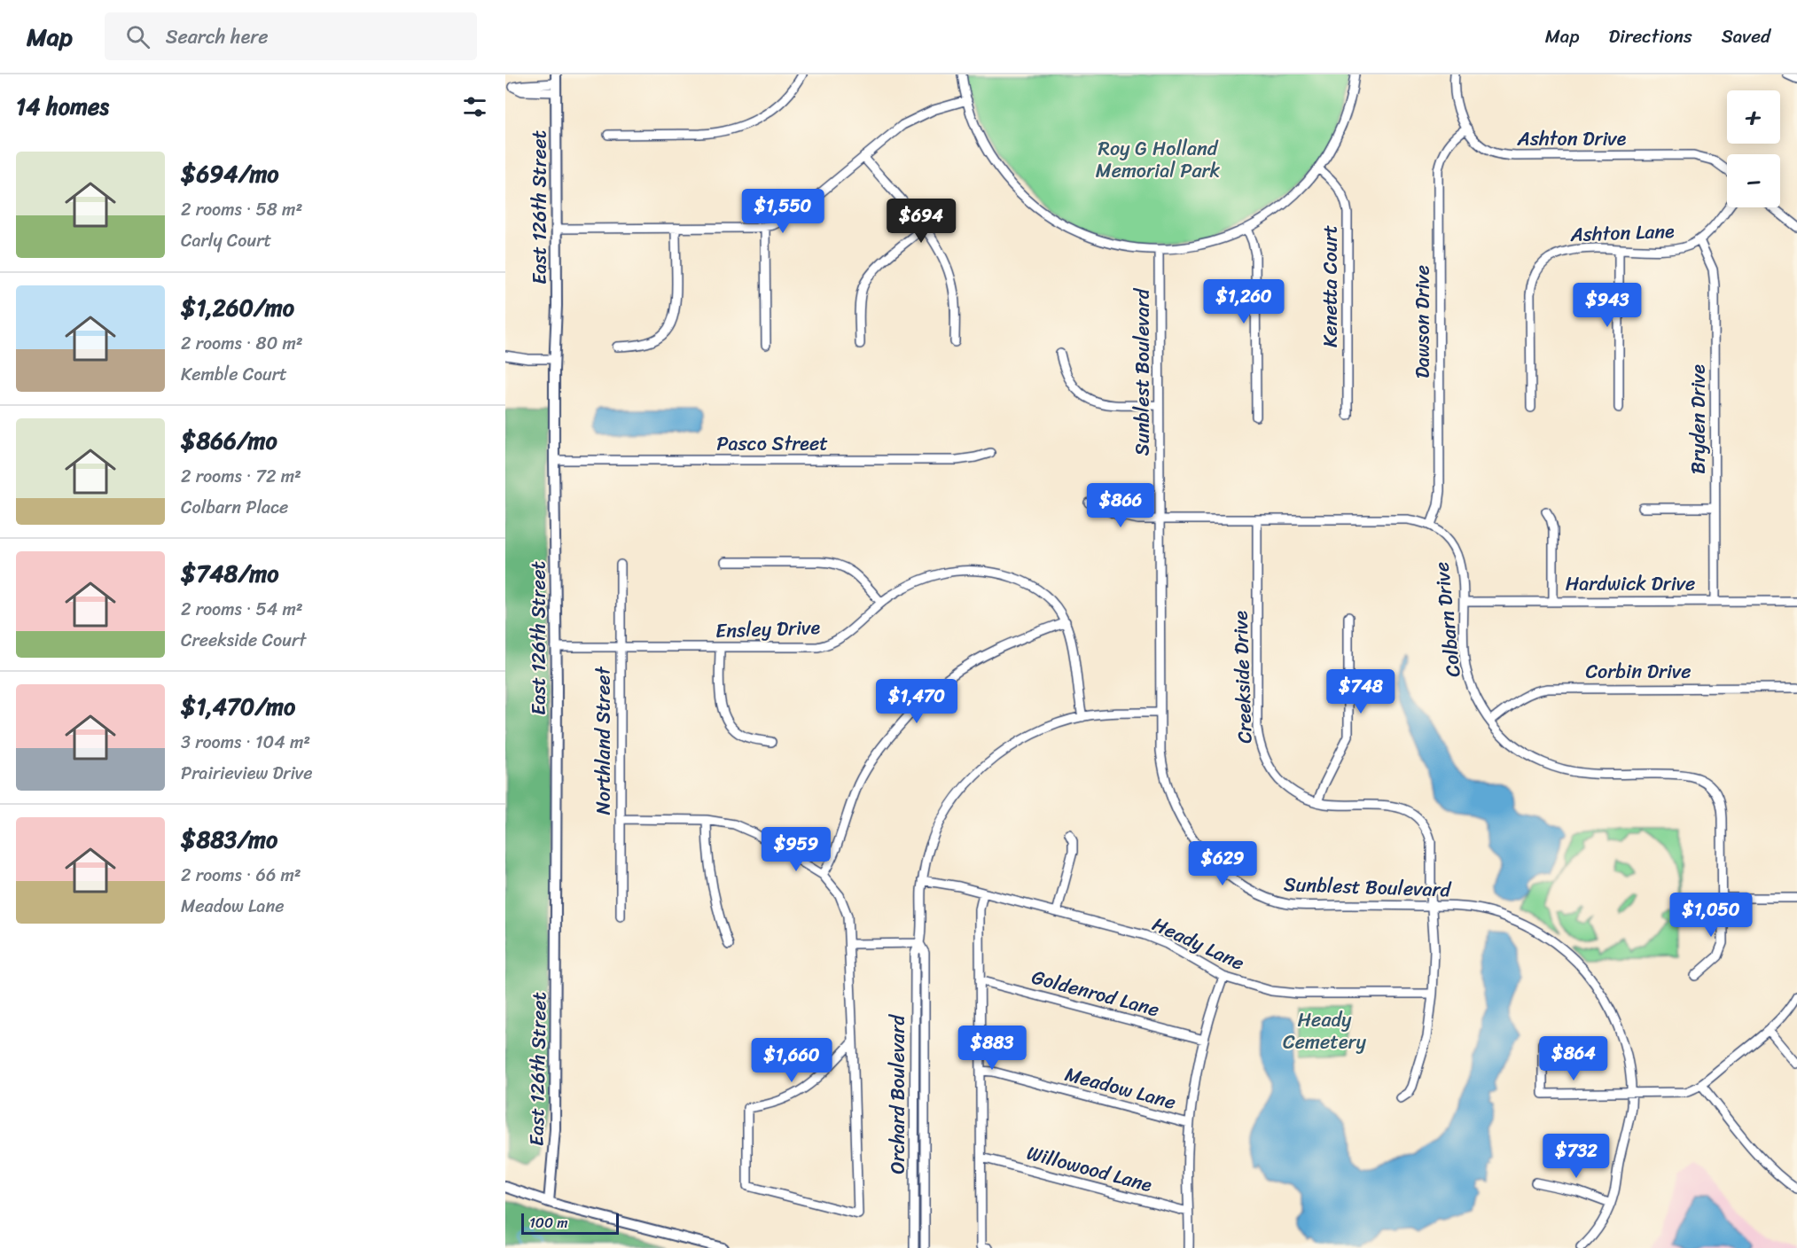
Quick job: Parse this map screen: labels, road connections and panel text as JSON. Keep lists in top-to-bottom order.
{
  "streets": {
    "main road": ["East 126th Street"],
    "street": [
      "Ashton Drive",
      "Ashton Lane",
      "Kenetta Court",
      "Dawson Drive",
      "Sunblest Boulevard",
      "Bryden Drive",
      "Pasco Street",
      "Hardwick Drive",
      "Colbarn Drive",
      "Ensley Drive",
      "Corbin Drive",
      "Creekside Drive",
      "Northland Street",
      "Heady Lane",
      "Goldenrod Lane",
      "Meadow Lane",
      "Orchard Boulevard",
      "Willowood Lane"
    ]
  },
  "crossings": [
    ["Ashton Drive", "Dawson Drive"],
    ["East 126th Street", "Pasco Street"],
    ["East 126th Street", "Ensley Drive"],
    ["Ashton Lane", "Bryden Drive"],
    ["Dawson Drive", "Colbarn Drive"],
    ["Sunblest Boulevard", "Creekside Drive"],
    ["Sunblest Boulevard", "Orchard Boulevard"],
    ["Bryden Drive", "Hardwick Drive"],
    ["Hardwick Drive", "Colbarn Drive"],
    ["Colbarn Drive", "Corbin Drive"],
    ["Ensley Drive", "Northland Street"],
    ["Ensley Drive", "Orchard Boulevard"],
    ["Creekside Drive", "Heady Lane"],
    ["Heady Lane", "Orchard Boulevard"]
  ],
  "parks": ["Roy G Holland Memorial Park", "Heady Cemetery"],
  "scale_bar": "100 m",
  "page": {
    "header": "Map",
    "search": "Search here",
    "nav": ["Map", "Directions", "Saved"],
    "heading": "14 homes",
    "map_buttons": ["+", "−"],
    "list": [
      {
        "name": "$694/mo",
        "note": "2 rooms · 58 m² · Carly Court"
      },
      {
        "name": "$1,260/mo",
        "note": "2 rooms · 80 m² · Kemble Court"
      },
      {
        "name": "$866/mo",
        "note": "2 rooms · 72 m² · Colbarn Place"
      },
      {
        "name": "$748/mo",
        "note": "2 rooms · 54 m² · Creekside Court"
      },
      {
        "name": "$1,470/mo",
        "note": "3 rooms · 104 m² · Prairieview Drive"
      },
      {
        "name": "$883/mo",
        "note": "2 rooms · 66 m² · Meadow Lane"
      }
    ],
    "price": [
      "$1,550",
      "$694",
      "$1,260",
      "$943",
      "$866",
      "$748",
      "$1,470",
      "$959",
      "$629",
      "$1,050",
      "$883",
      "$864",
      "$1,660",
      "$732"
    ],
    "scale": "100 m"
  }
}
